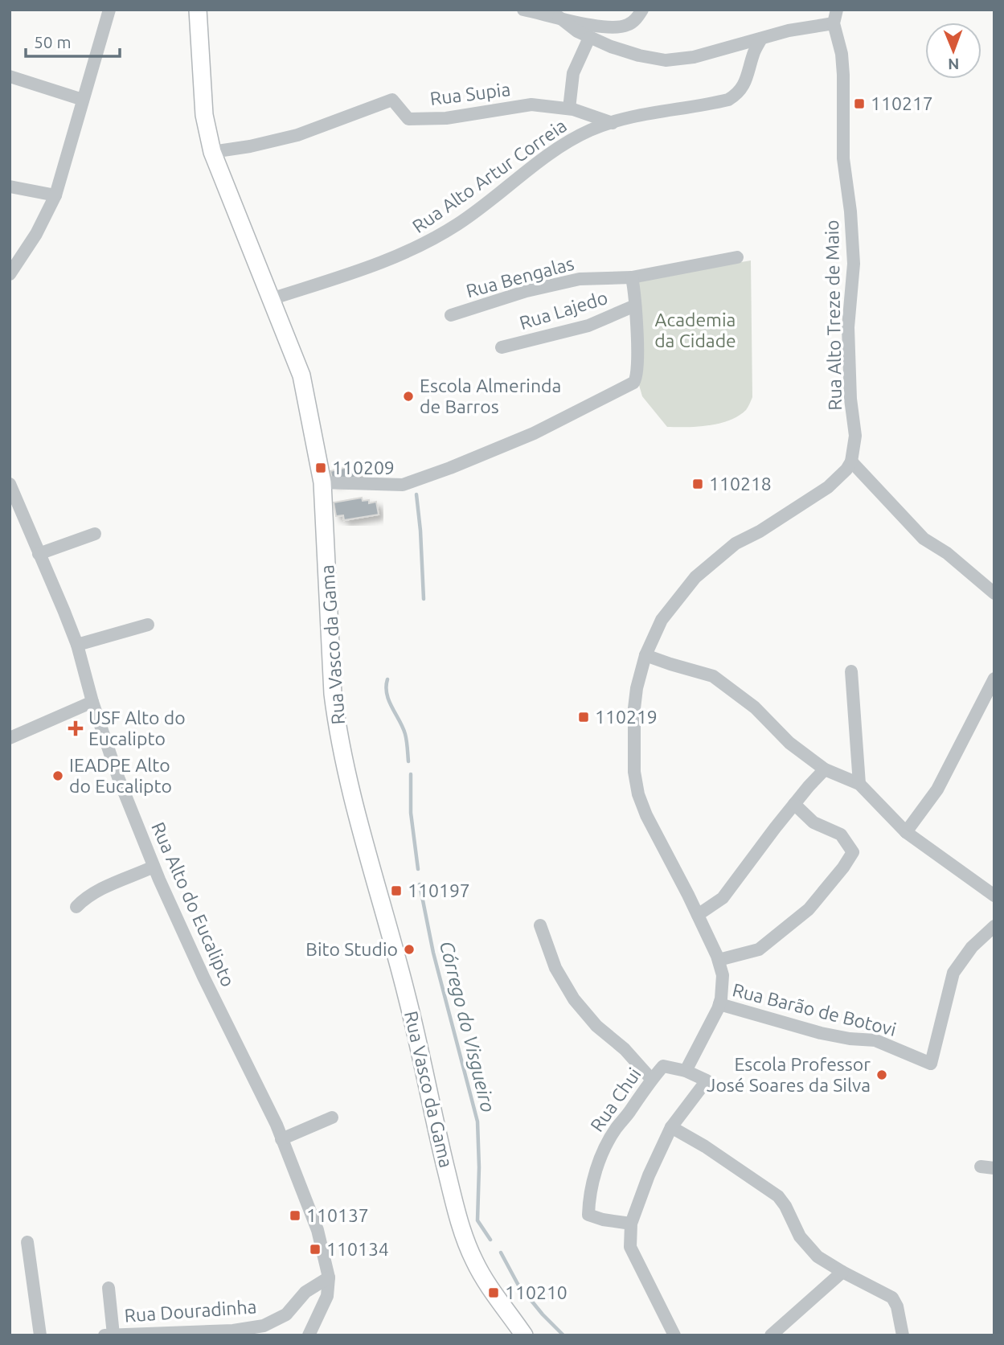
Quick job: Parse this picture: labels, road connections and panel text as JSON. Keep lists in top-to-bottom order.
{
  "streets": {
    "main road": ["Rua Vasco da Gama"],
    "street": [
      "Rua Supia",
      "Rua Alto Artur Correia",
      "Rua Bengalas",
      "Rua Lajedo",
      "Rua Alto Treze de Maio",
      "Rua Alto do Eucalipto",
      "Rua Barão de Botovi",
      "Rua Chui",
      "Rua Douradinha"
    ]
  },
  "crossings": [
    ["Rua Supia", "Rua Alto Artur Correia"],
    ["Rua Supia", "Rua Vasco da Gama"],
    ["Rua Alto Artur Correia", "Rua Vasco da Gama"],
    ["Rua Alto do Eucalipto", "Rua Douradinha"]
  ],
  "water": ["Córrego do Visgueiro"],
  "parks": ["Academia da Cidade"],
  "places": {
    "transit": [
      "110217",
      "110209",
      "110218",
      "110219",
      "110197",
      "110137",
      "110134",
      "110210"
    ],
    "other": [
      "Escola Almerinda de Barros",
      "IEADPE Alto do Eucalipto",
      "Bito Studio",
      "Escola Professor José Soares da Silva"
    ],
    "health": ["USF Alto do Eucalipto"]
  },
  "scale_bar": "50 m",
  "north": "bottom"
}
